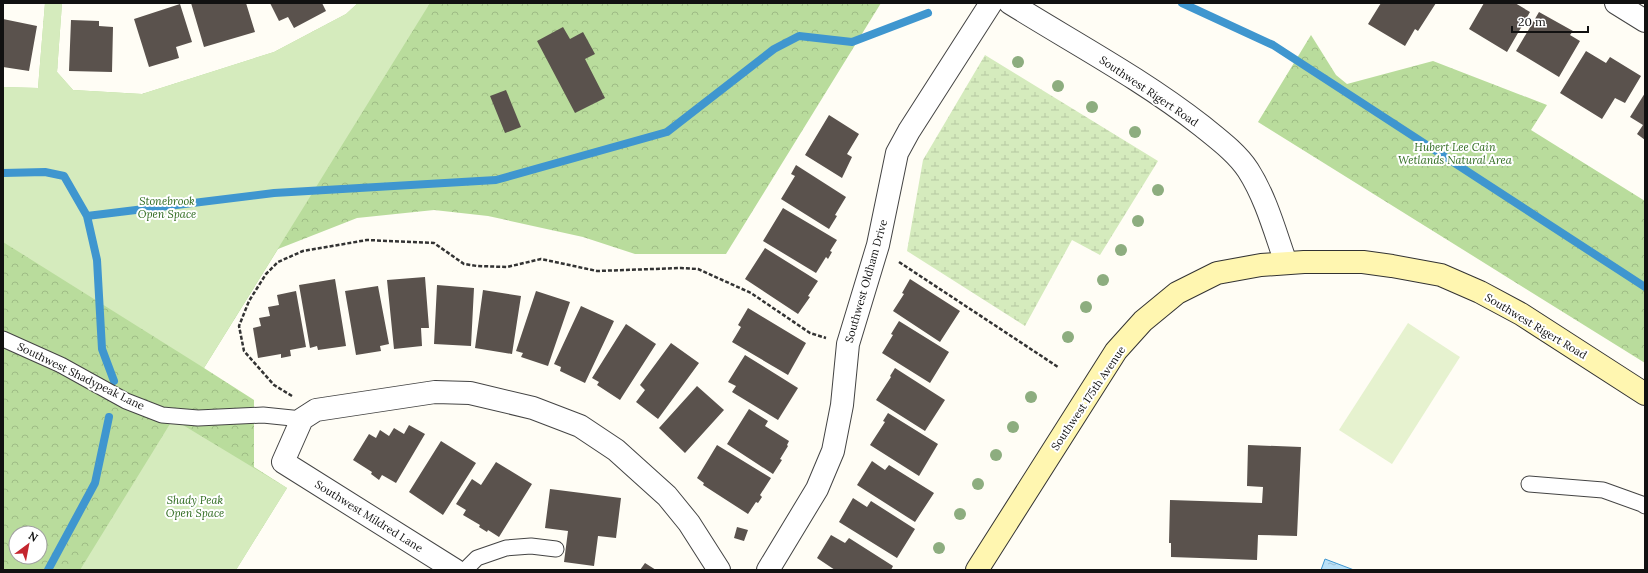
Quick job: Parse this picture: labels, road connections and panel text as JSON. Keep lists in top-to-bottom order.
{
  "streets": {
    "main road": ["Southwest Rigert Road", "Southwest 175th Avenue"],
    "street": ["Southwest Oldham Drive", "Southwest Mildred Lane"],
    "lane": ["Southwest Shadypeak Lane"]
  },
  "crossings": [
    ["Southwest Rigert Road", "Southwest 175th Avenue"],
    ["Southwest Shadypeak Lane", "Southwest Mildred Lane"]
  ],
  "parks": ["Hubert Lee Cain Wetlands Natural Area", "Stonebrook Open Space", "Shady Peak Open Space"],
  "scale_bar": "20 m",
  "north": "top right"
}
